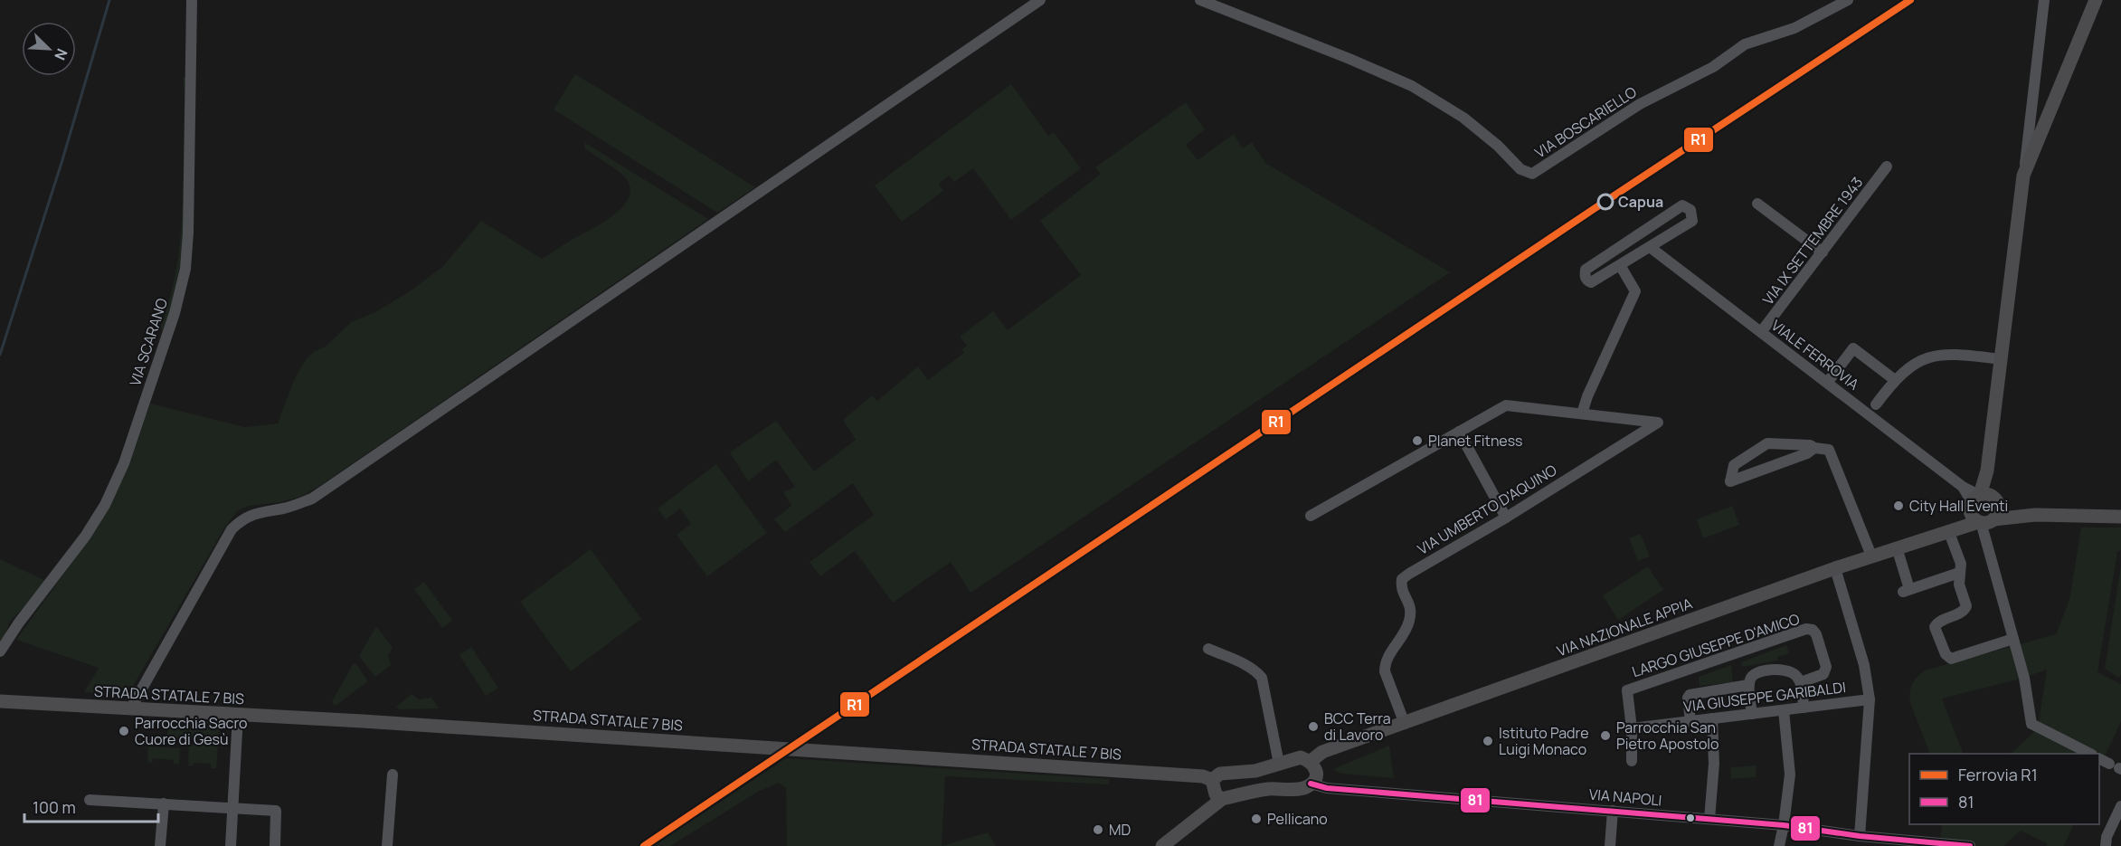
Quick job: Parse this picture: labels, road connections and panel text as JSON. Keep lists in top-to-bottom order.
{
  "streets": {
    "main road": ["VIA NAZIONALE APPIA", "STRADA STATALE 7 BIS"],
    "street": [
      "VIA BOSCARIELLO",
      "VIA IX SETTEMBRE 1943",
      "VIA SCARANO",
      "VIALE FERROVIA",
      "VIA UMBERTO D'AQUINO",
      "LARGO GIUSEPPE D'AMICO",
      "VIA GIUSEPPE GARIBALDI",
      "VIA NAPOLI"
    ]
  },
  "crossings": [
    ["VIA IX SETTEMBRE 1943", "VIALE FERROVIA"],
    ["VIALE FERROVIA", "VIA NAZIONALE APPIA"],
    ["VIA UMBERTO D'AQUINO", "VIA NAZIONALE APPIA"],
    ["VIA NAZIONALE APPIA", "STRADA STATALE 7 BIS"],
    ["LARGO GIUSEPPE D'AMICO", "VIA GIUSEPPE GARIBALDI"]
  ],
  "places": [
    "Capua",
    "Planet Fitness",
    "City Hall Eventi",
    "BCC Terra di Lavoro",
    "Parrocchia Sacro Cuore di Gesù",
    "Parrocchia San Pietro Apostolo",
    "Istituto Padre Luigi Monaco",
    "Pellicano",
    "MD"
  ],
  "lines": ["rail line R1", "transit line 81"],
  "legend": ["Ferrovia R1", "81"],
  "scale_bar": "100 m",
  "north": "bottom right"
}
